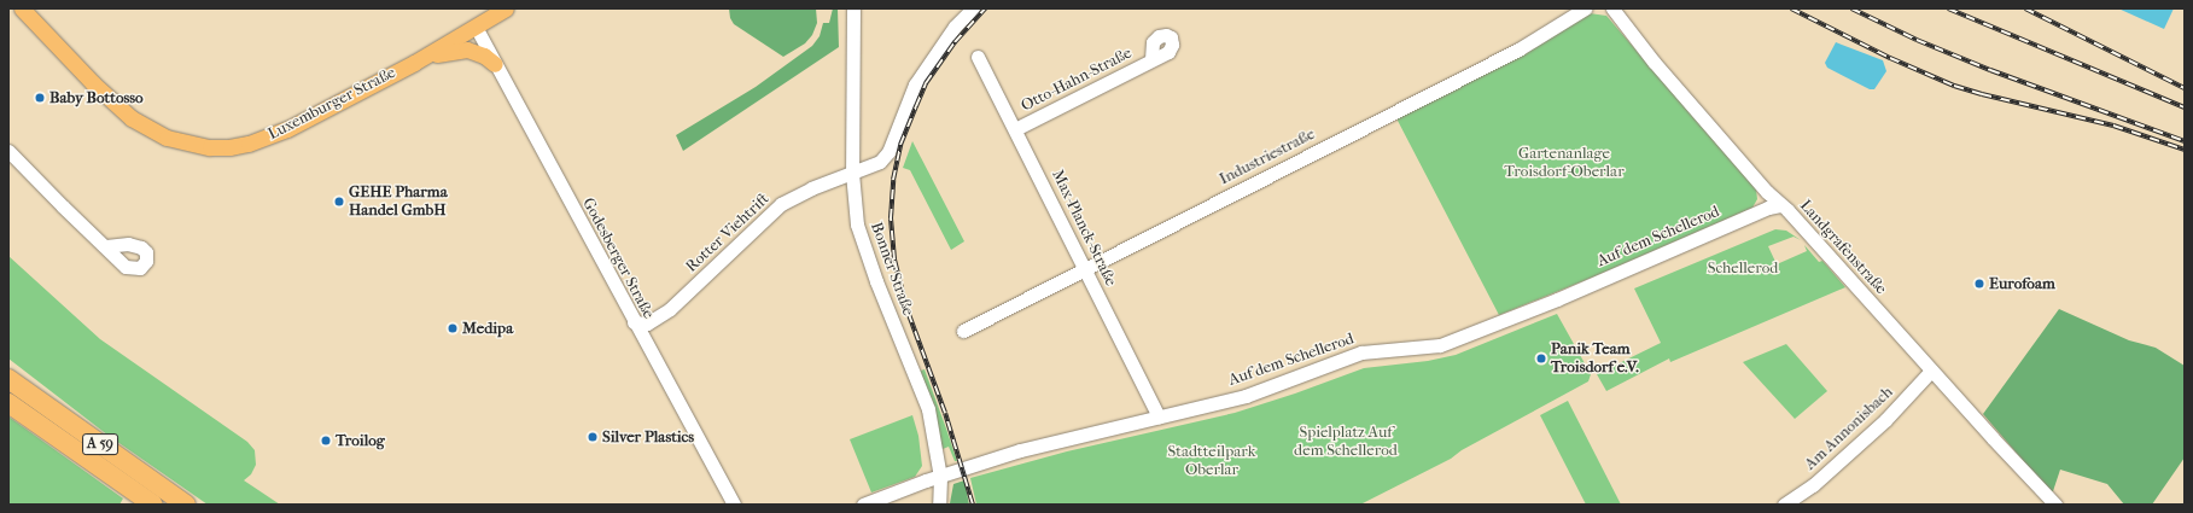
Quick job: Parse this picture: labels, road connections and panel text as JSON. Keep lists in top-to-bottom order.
{
  "streets": {
    "highway": ["A 59"],
    "main road": ["Luxemburger Straße"],
    "street": [
      "Otto-Hahn-Straße",
      "Industriestraße",
      "Max-Planck-Straße",
      "Rotter Viehtrift",
      "Auf dem Schellerod",
      "Landgrafenstraße",
      "Godesberger Straße",
      "Bonner Straße",
      "Am Annonisbach"
    ]
  },
  "crossings": [
    ["Otto-Hahn-Straße", "Max-Planck-Straße"],
    ["Luxemburger Straße", "Godesberger Straße"],
    ["Industriestraße", "Max-Planck-Straße"],
    ["Max-Planck-Straße", "Auf dem Schellerod"],
    ["Rotter Viehtrift", "Godesberger Straße"],
    ["Rotter Viehtrift", "Bonner Straße"],
    ["Auf dem Schellerod", "Landgrafenstraße"],
    ["Auf dem Schellerod", "Bonner Straße"],
    ["Landgrafenstraße", "Am Annonisbach"]
  ],
  "parks": [
    "Gartenanlage Troisdorf-Oberlar",
    "Schellerod",
    "Spielplatz Auf dem Schellerod",
    "Stadtteilpark Oberlar"
  ],
  "places": [
    "Baby Bottosso",
    "GEHE Pharma Handel GmbH",
    "Eurofoam",
    "Medipa",
    "Panik Team Troisdorf e.V.",
    "Silver Plastics",
    "Troilog"
  ]
}
